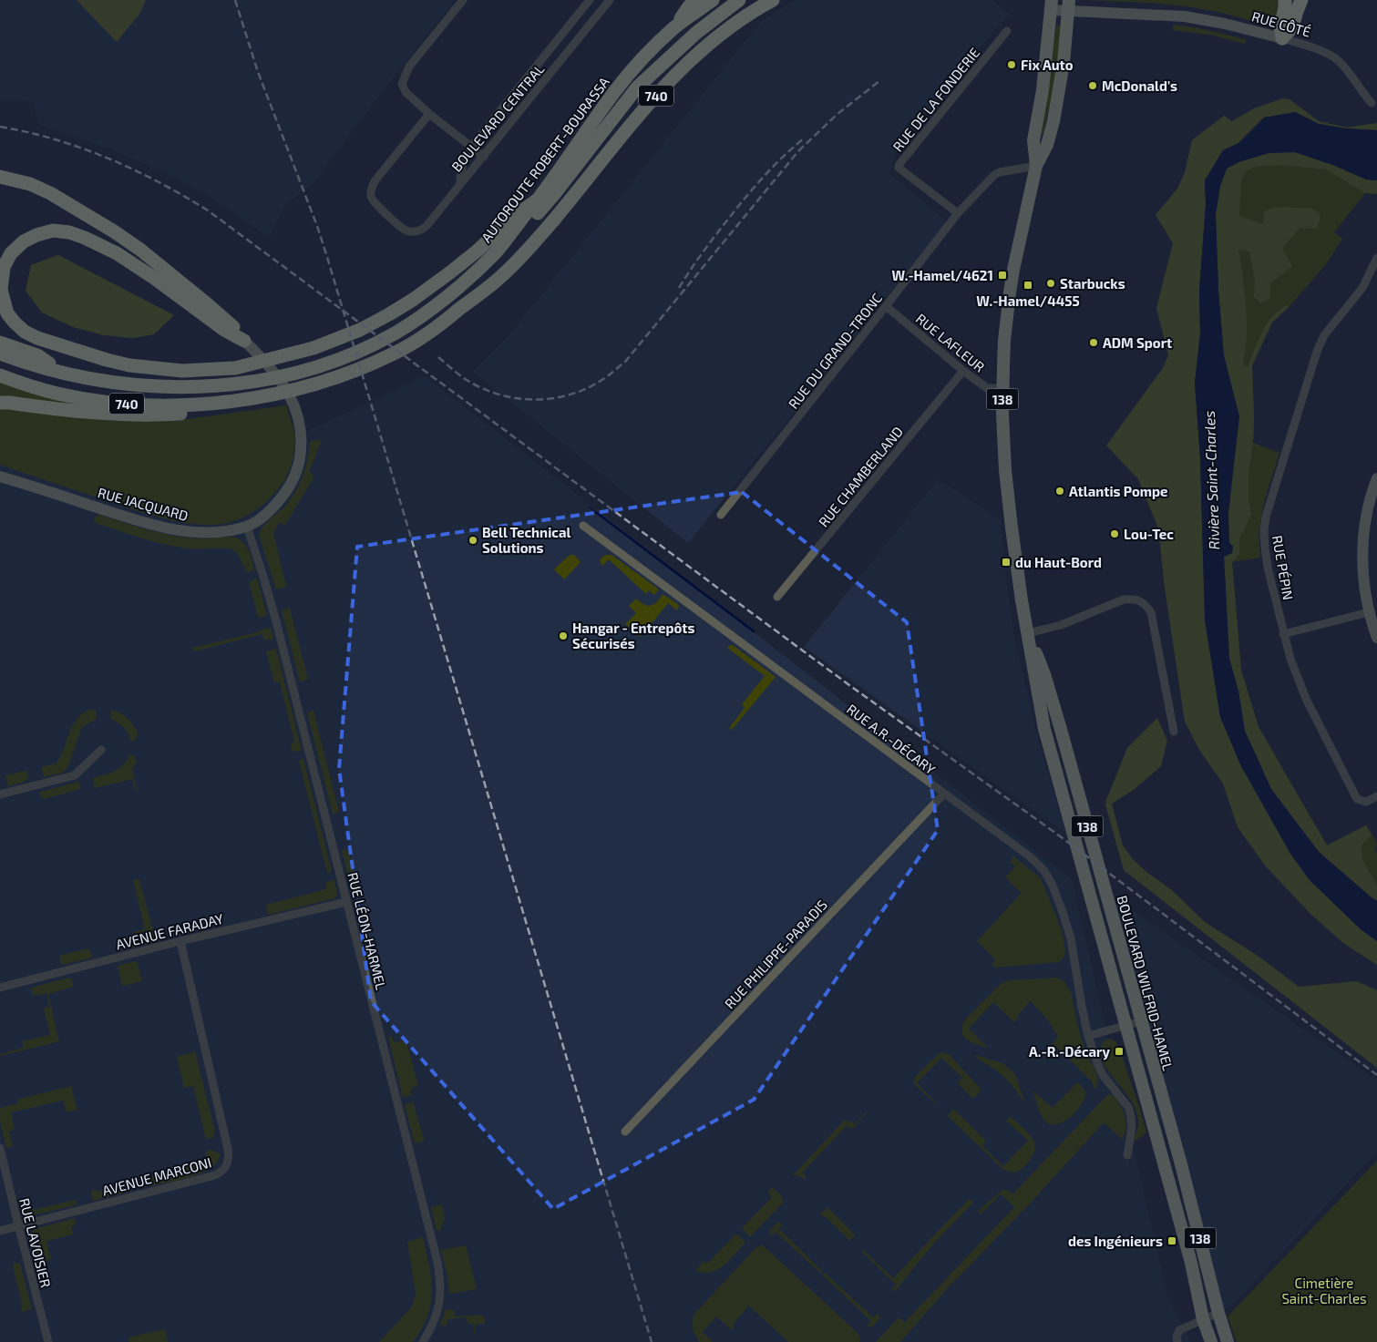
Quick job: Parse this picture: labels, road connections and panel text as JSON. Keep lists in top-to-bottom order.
{
  "streets": {
    "highway": ["740", "AUTOROUTE ROBERT-BOURASSA"],
    "main road": [
      "RUE CÔTÉ",
      "138",
      "RUE JACQUARD",
      "BOULEVARD WILFRID-HAMEL"
    ],
    "street": [
      "RUE DE LA FONDERIE",
      "BOULEVARD CENTRAL",
      "RUE LAFLEUR",
      "RUE DU GRAND-TRONC",
      "RUE CHAMBERLAND",
      "RUE PÉPIN",
      "RUE A.R.-DÉCARY",
      "AVENUE FARADAY",
      "RUE LÉON-HARMEL",
      "RUE PHILIPPE-PARADIS",
      "AVENUE MARCONI",
      "RUE LAVOISIER"
    ]
  },
  "crossings": [
    ["RUE CÔTÉ", "BOULEVARD WILFRID-HAMEL"],
    ["RUE DE LA FONDERIE", "RUE DU GRAND-TRONC"],
    ["RUE LAFLEUR", "RUE DU GRAND-TRONC"],
    ["RUE LAFLEUR", "RUE CHAMBERLAND"],
    ["RUE LAFLEUR", "BOULEVARD WILFRID-HAMEL"],
    ["RUE DU GRAND-TRONC", "BOULEVARD WILFRID-HAMEL"],
    ["RUE JACQUARD", "RUE LÉON-HARMEL"],
    ["RUE A.R.-DÉCARY", "RUE PHILIPPE-PARADIS"],
    ["AVENUE FARADAY", "RUE LÉON-HARMEL"],
    ["AVENUE FARADAY", "AVENUE MARCONI"],
    ["AVENUE MARCONI", "RUE LAVOISIER"]
  ],
  "water": ["Rivière Saint-Charles"],
  "parks": ["Cimetière Saint-Charles"],
  "places": {
    "other": [
      "Fix Auto",
      "McDonald's",
      "Starbucks",
      "ADM Sport",
      "Atlantis Pompe",
      "Lou-Tec",
      "Bell Technical Solutions",
      "Hangar - Entrepôts Sécurisés"
    ],
    "transit": [
      "W.-Hamel/4621",
      "W.-Hamel/4455",
      "du Haut-Bord",
      "A.-R.-Décary",
      "des Ingénieurs"
    ]
  }
}
